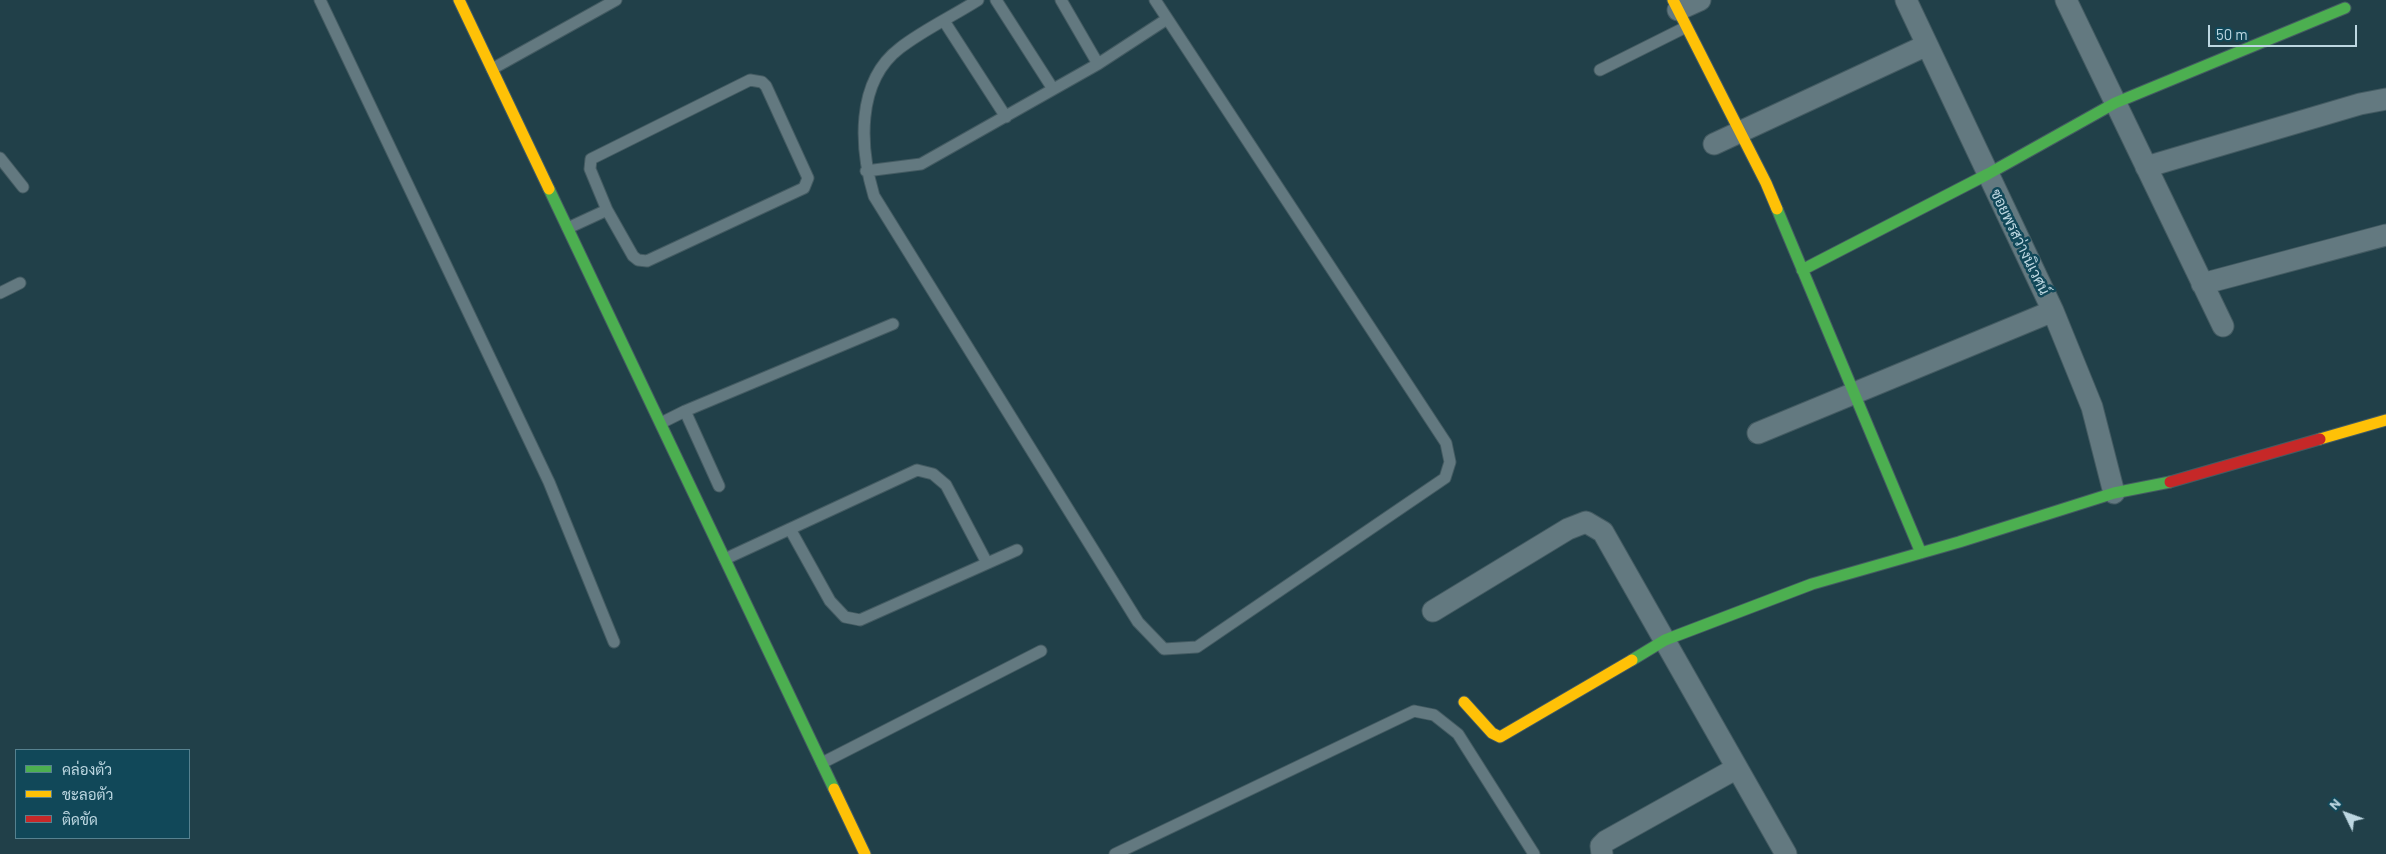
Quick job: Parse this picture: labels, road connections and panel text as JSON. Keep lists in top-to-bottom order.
{
  "streets": {
    "street": ["ซอยพรสว่างนิเวศน์"]
  },
  "legend": ["คล่องตัว", "ชะลอตัว", "ติดขัด"],
  "scale_bar": "50 m",
  "north": "top left"
}
